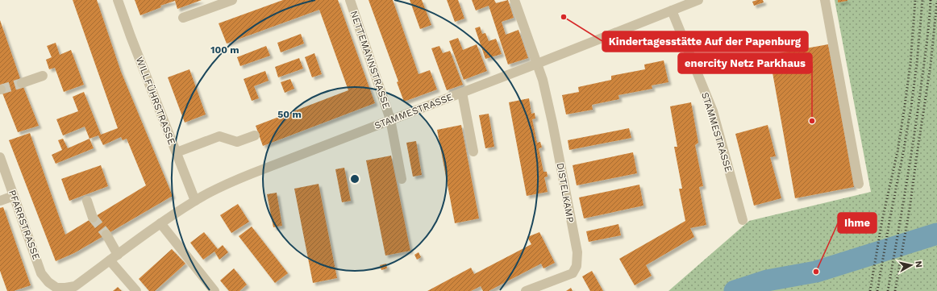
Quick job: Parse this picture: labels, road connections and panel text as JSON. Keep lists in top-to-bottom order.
{
  "streets": {
    "street": [
      "NETTEMANNSTRASSE",
      "WILLFÜHRSTRASSE",
      "STAMMESTRASSE",
      "DISTELKAMP",
      "PFARRSTRASSE"
    ]
  },
  "crossings": [
    ["NETTEMANNSTRASSE", "STAMMESTRASSE"],
    ["WILLFÜHRSTRASSE", "STAMMESTRASSE"],
    ["STAMMESTRASSE", "DISTELKAMP"],
    ["STAMMESTRASSE", "PFARRSTRASSE"]
  ],
  "places": ["Kindertagesstätte Auf der Papenburg", "enercity Netz Parkhaus", "Ihme"],
  "north": "right",
  "rings": ["100 m", "50 m"]
}
